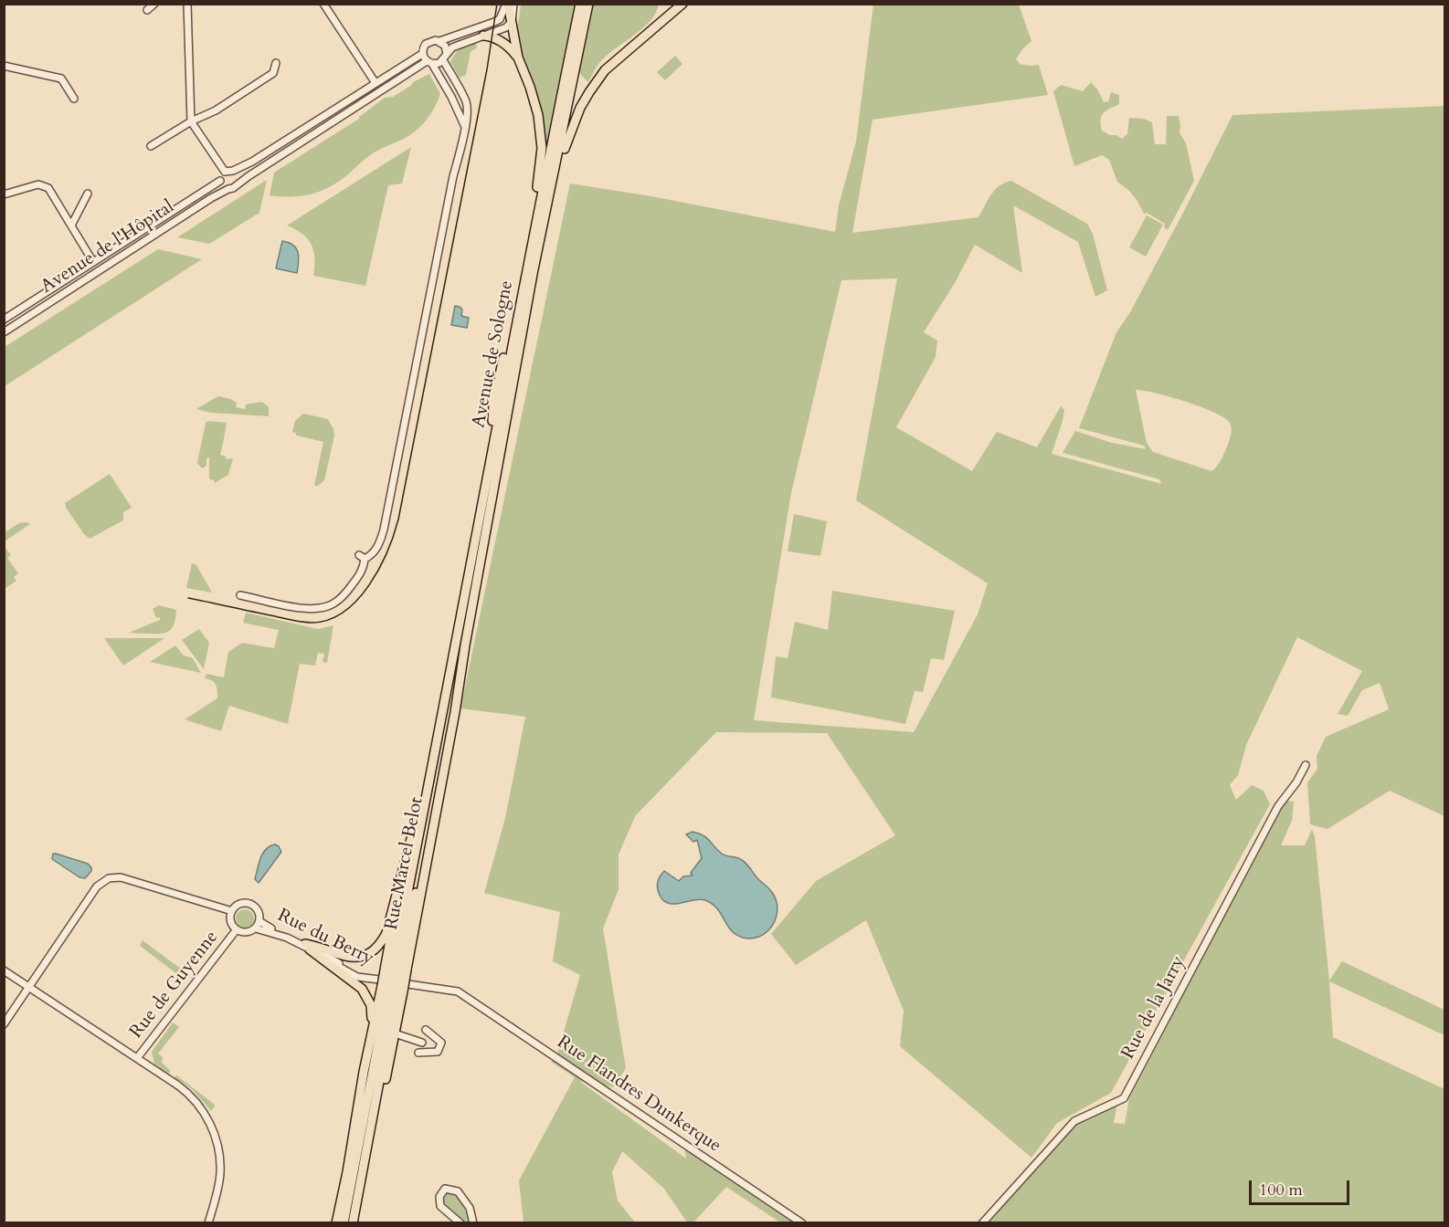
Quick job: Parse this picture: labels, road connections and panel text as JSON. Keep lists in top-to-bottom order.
{
  "streets": {
    "main road": ["Avenue de Sologne", "Rue Marcel Belot"],
    "street": [
      "Avenue de l'Hôpital",
      "Rue du Berry",
      "Rue de Guyenne",
      "Rue de la Jarry",
      "Rue Flandres Dunkerque"
    ]
  },
  "crossings": [
    ["Avenue de Sologne", "Rue Marcel Belot"],
    ["Rue Marcel Belot", "Rue du Berry"],
    ["Rue du Berry", "Rue de Guyenne"],
    ["Rue du Berry", "Rue Flandres Dunkerque"]
  ],
  "scale_bar": "100 m"
}
